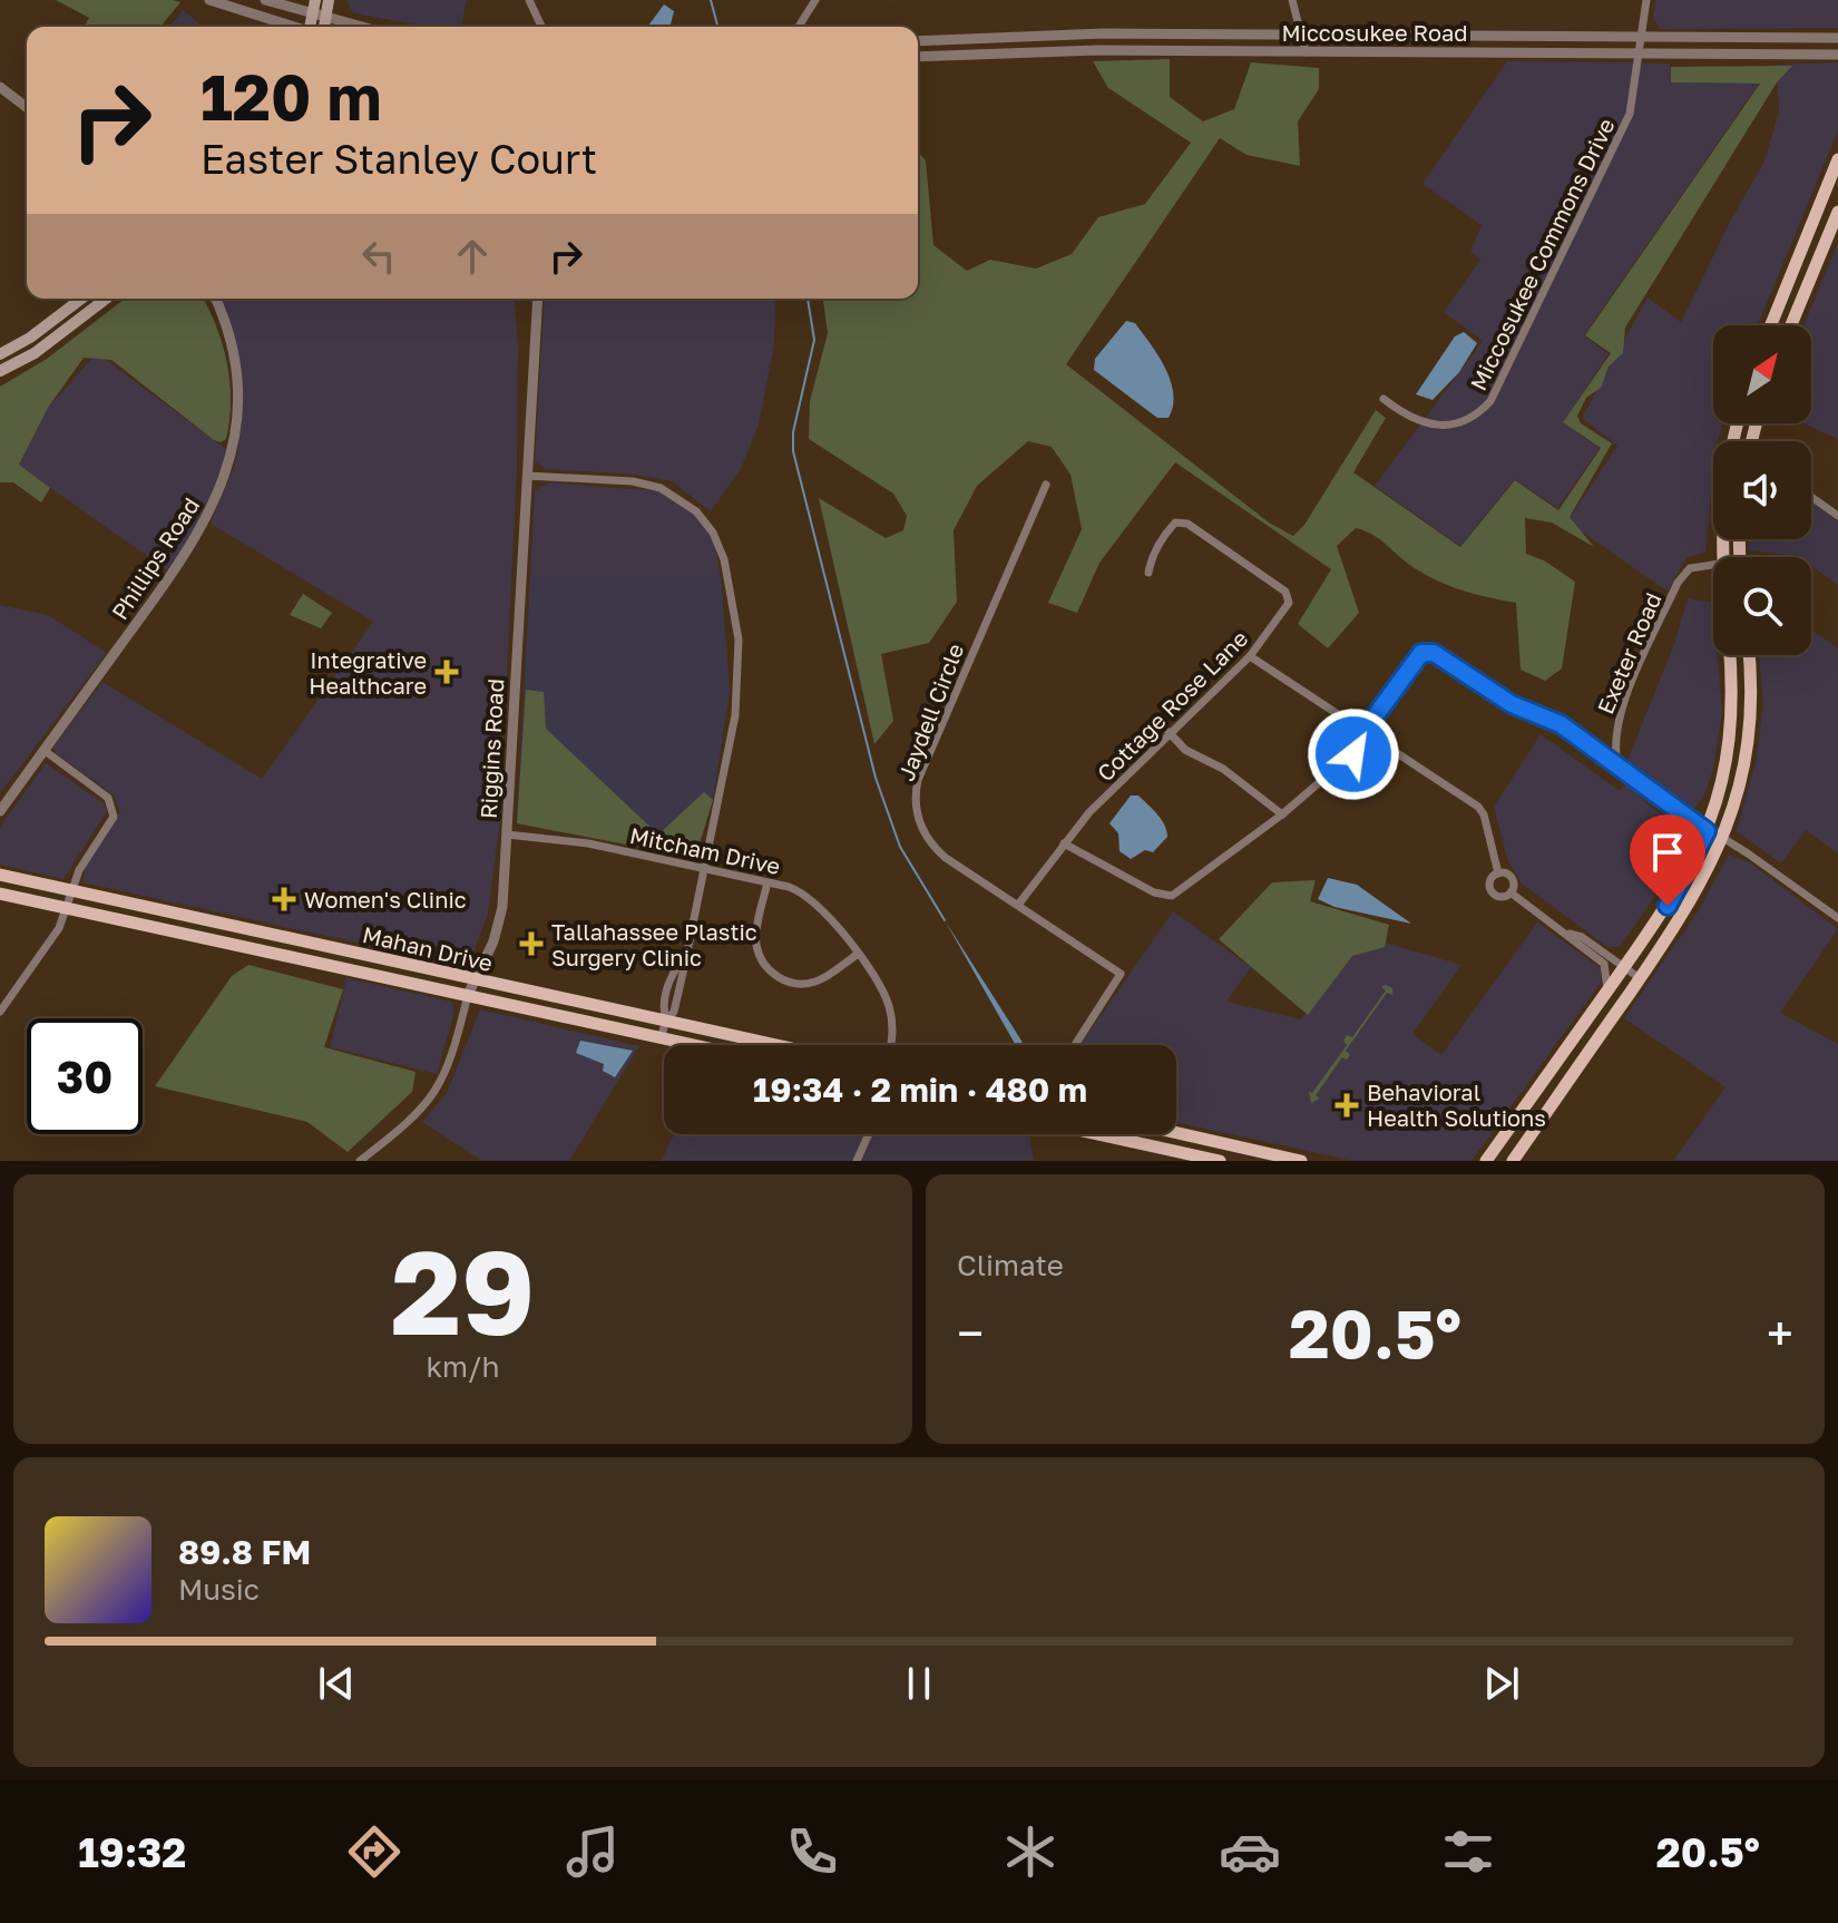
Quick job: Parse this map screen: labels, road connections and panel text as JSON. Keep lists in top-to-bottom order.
{
  "streets": {
    "main road": ["Mahan Drive"],
    "street": [
      "Miccosukee Road",
      "Miccosukee Commons Drive",
      "Phillips Road",
      "Exeter Road",
      "Cottage Rose Lane",
      "Jaydell Circle",
      "Riggins Road",
      "Mitcham Drive"
    ]
  },
  "crossings": [
    ["Miccosukee Road", "Miccosukee Commons Drive"],
    ["Cottage Rose Lane", "Jaydell Circle"],
    ["Riggins Road", "Mitcham Drive"],
    ["Riggins Road", "Mahan Drive"]
  ],
  "places": {
    "health": [
      "Integrative Healthcare",
      "Women's Clinic",
      "Tallahassee Plastic Surgery Clinic",
      "Behavioral Health Solutions"
    ]
  },
  "north": "top right",
  "page": {
    "turn": ["120 m", "Easter Stanley Court"],
    "limit": "30",
    "trip": "19:34 · 2 min · 480 m",
    "tile": [
      ["29", "km/h"],
      "Climate"
    ],
    "heat": ["−", "20.5°", "+"],
    "song": ["89.8 FM", "Music"],
    "tabs": ["19:32", "20.5°"]
  }
}
